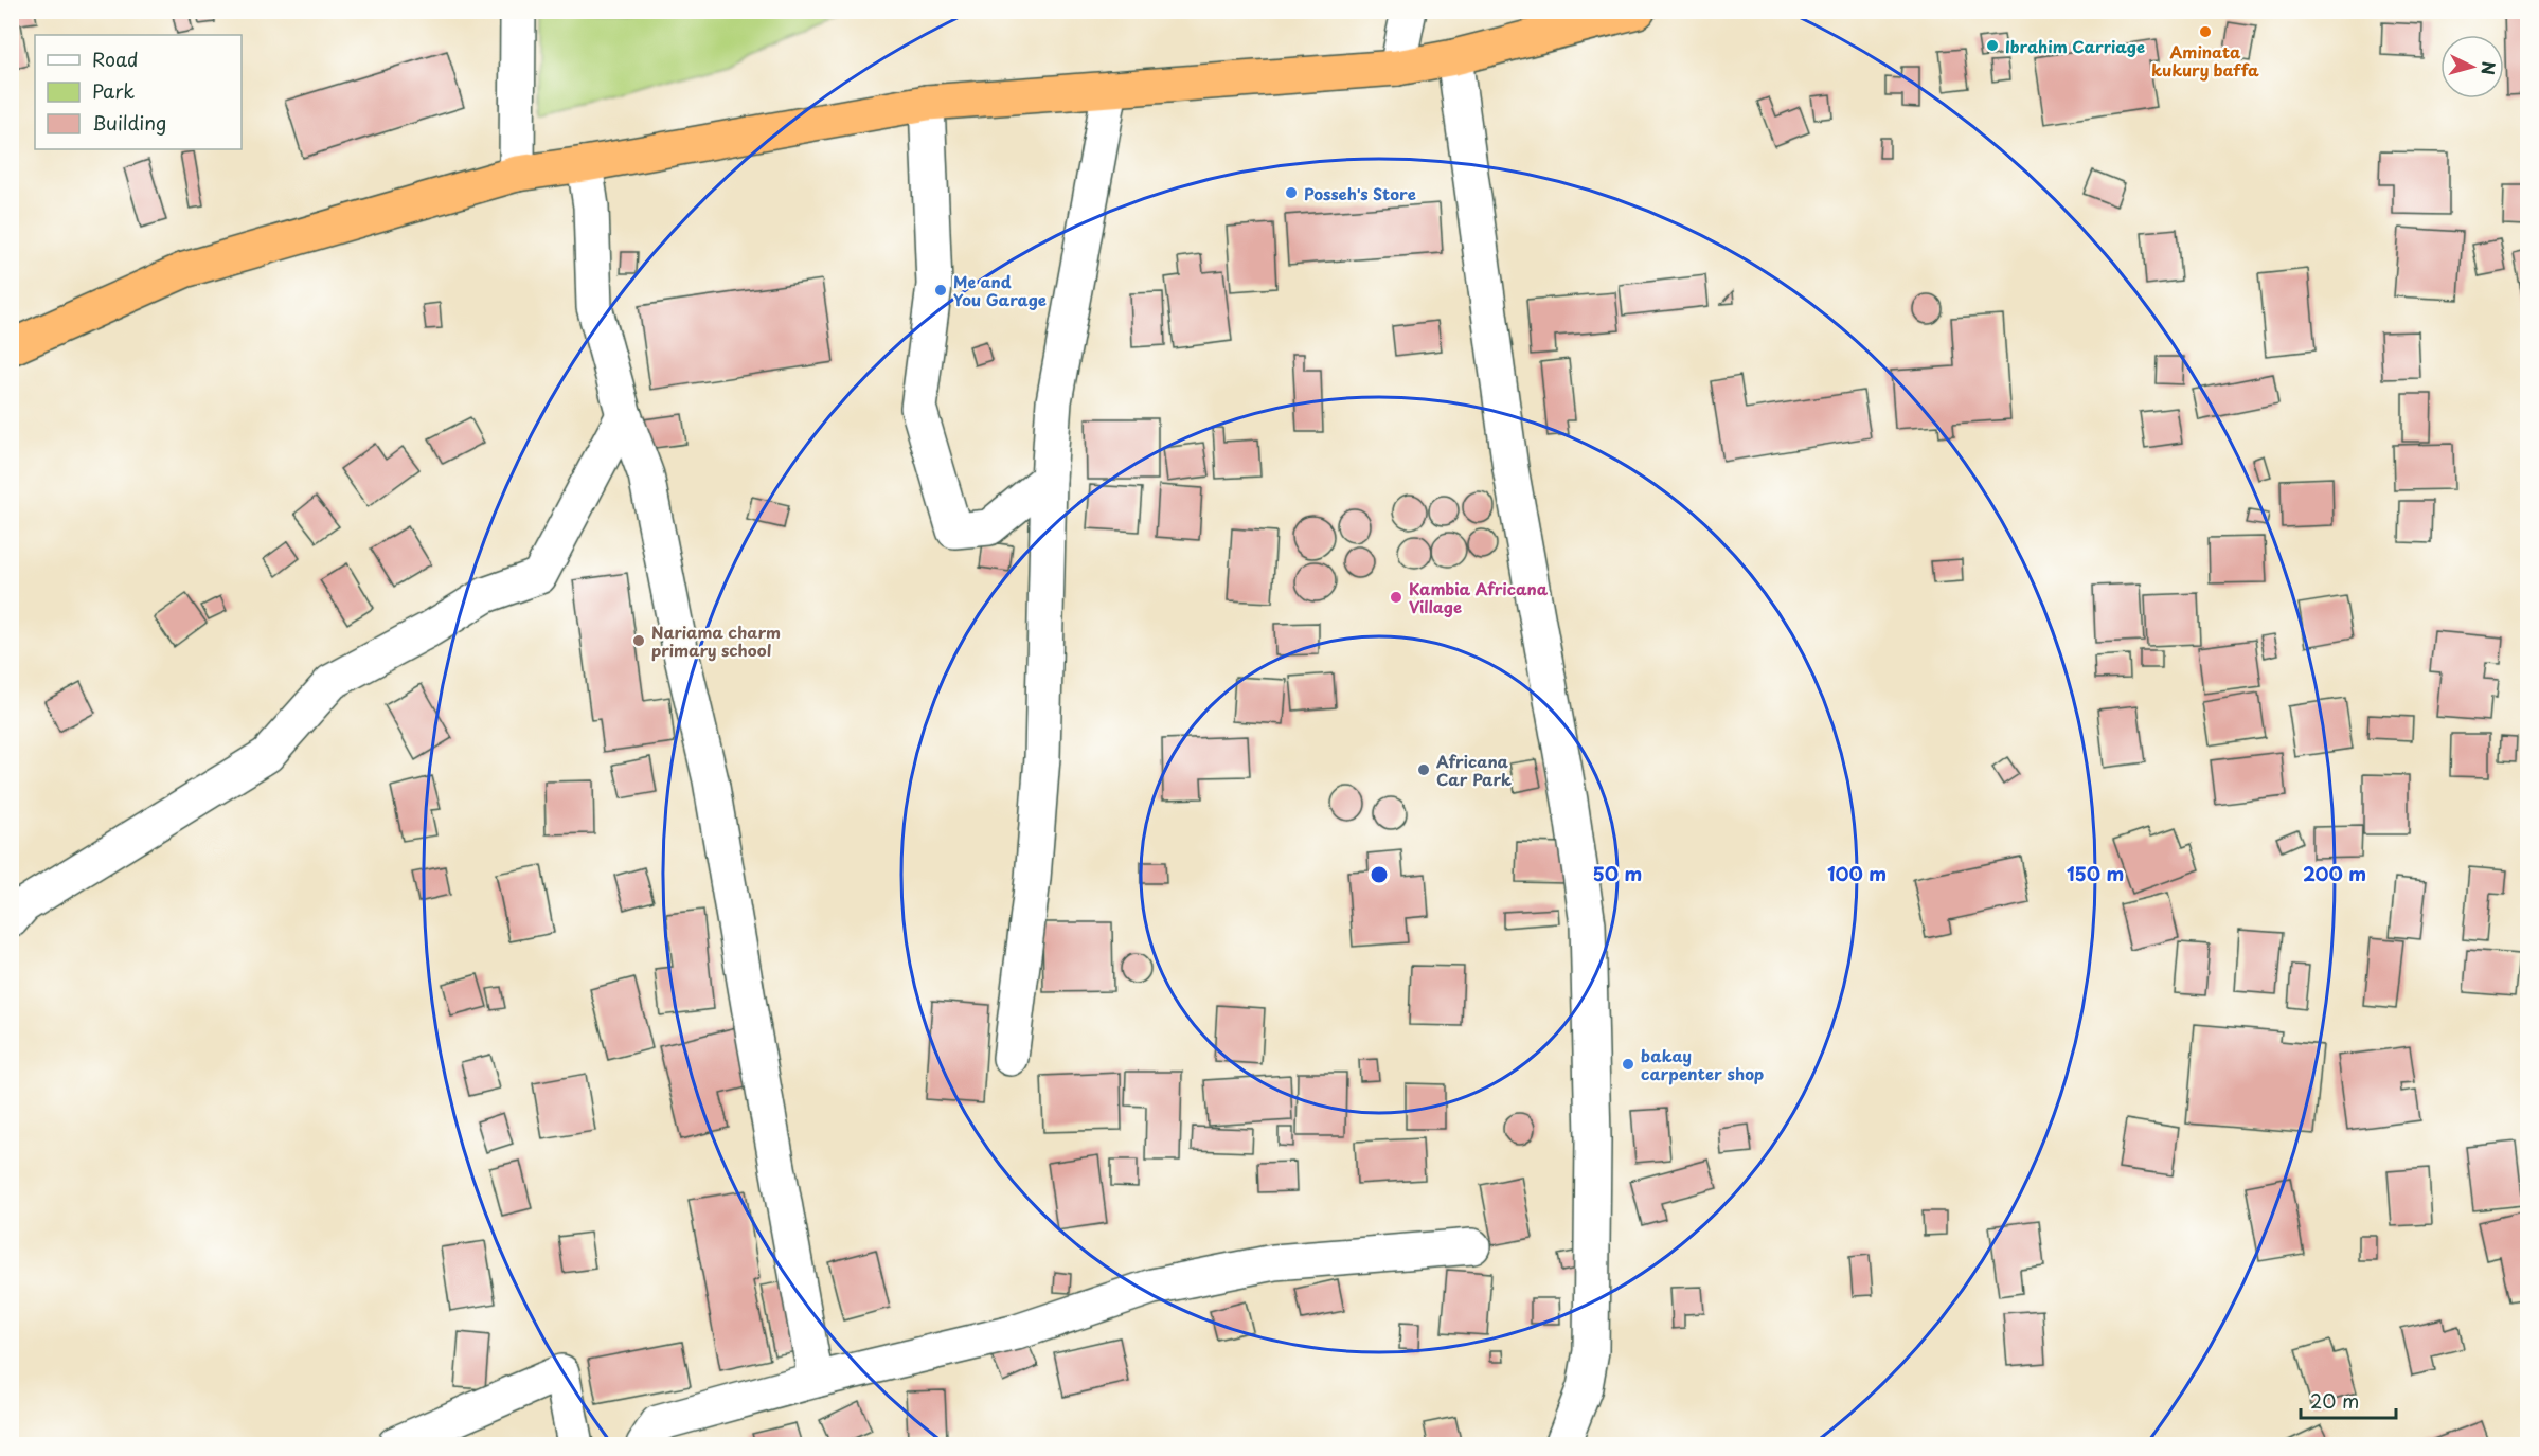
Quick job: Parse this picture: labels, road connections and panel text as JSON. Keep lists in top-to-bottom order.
{
  "places": [
    "Aminata kukury baffa",
    "Ibrahim Carriage",
    "Posseh's Store",
    "Me and You Garage",
    "Kambia Africana Village",
    "Nariama charm primary school",
    "Africana Car Park",
    "bakay carpenter shop"
  ],
  "legend": ["Road", "Park", "Building"],
  "scale_bar": "20 m",
  "north": "right",
  "rings": [
    "50 m",
    "100 m",
    "150 m",
    "200 m"
  ]
}
